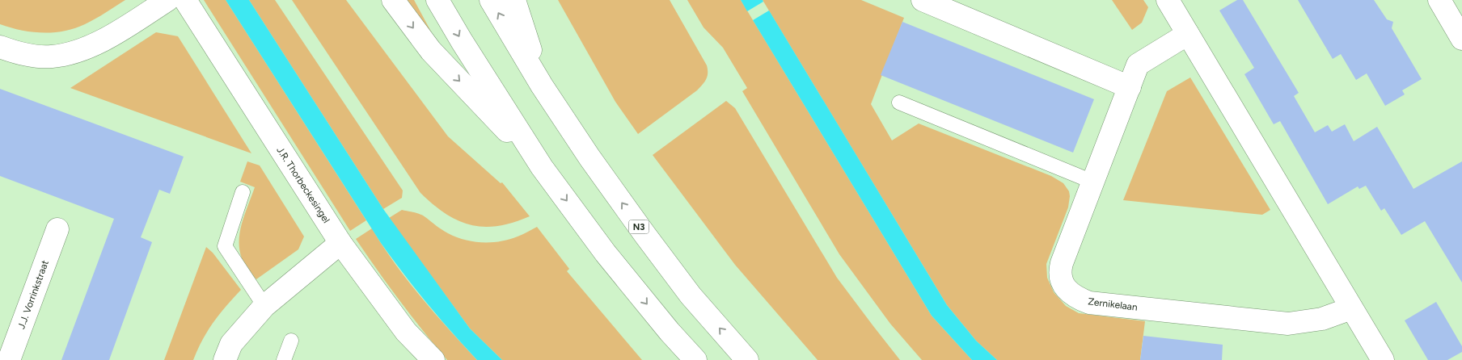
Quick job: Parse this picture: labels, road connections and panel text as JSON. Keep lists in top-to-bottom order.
{
  "streets": {
    "street": [
      "J.R. Thorbeckesingel",
      "N3",
      "J.J. Vorrinkstraat",
      "Zernikelaan"
    ]
  }
}
